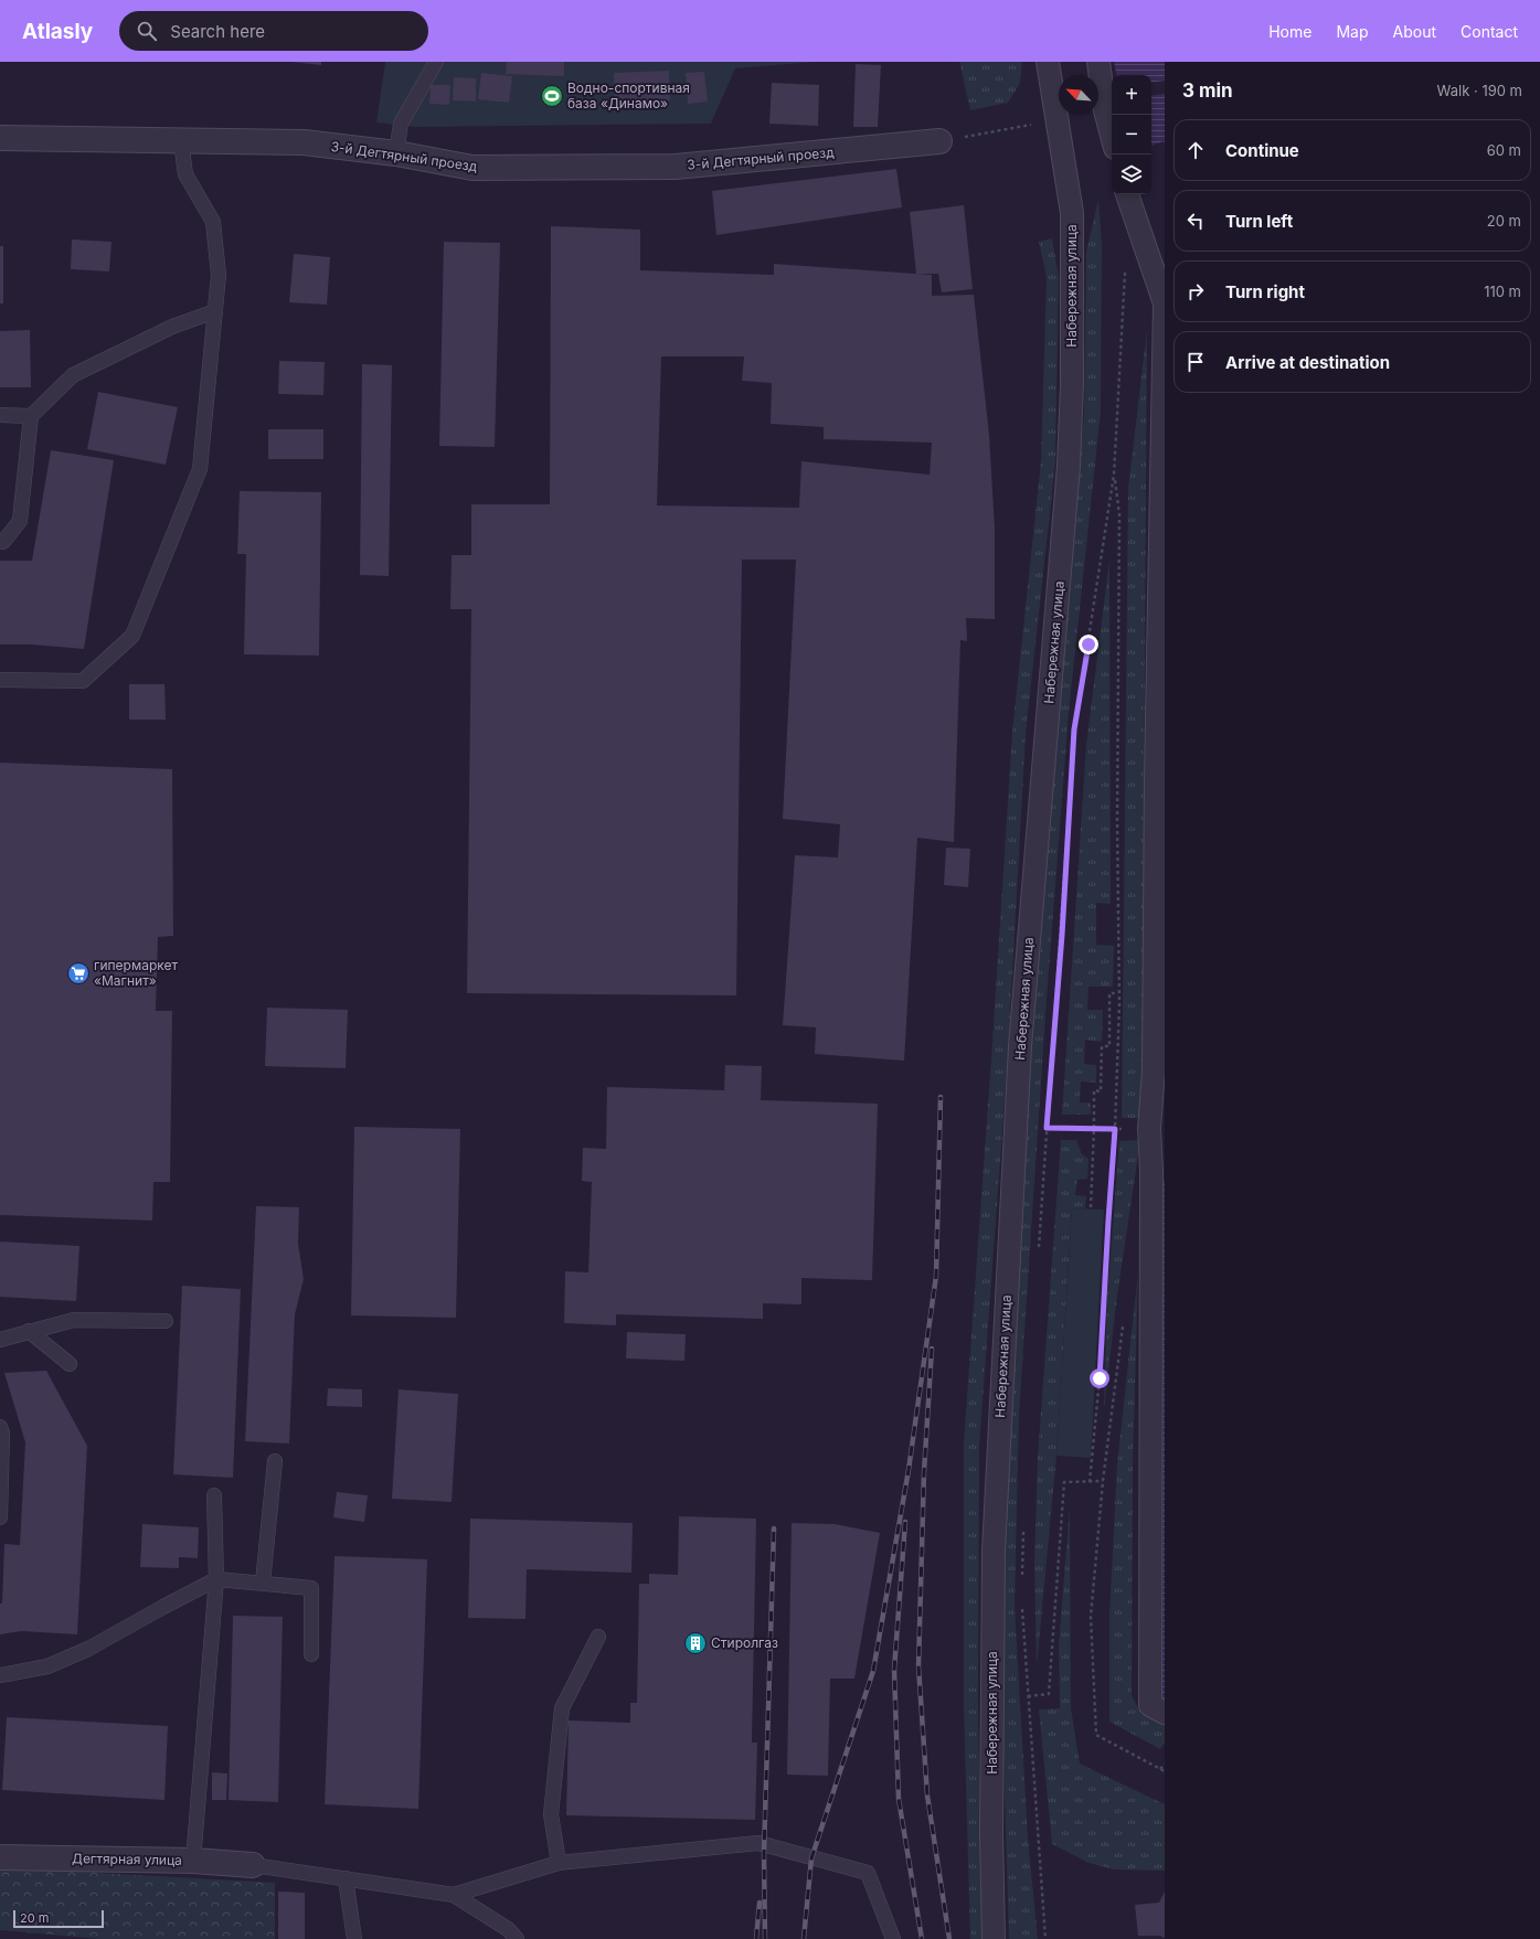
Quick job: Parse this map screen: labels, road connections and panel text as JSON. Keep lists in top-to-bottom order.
{
  "streets": {
    "street": ["3-й Дегтярный проезд", "Набережная улица", "Дегтярная улица"]
  },
  "places": {
    "sports": ["Водно-спортивная база «Динамо»"],
    "supermarket": ["гипермаркет «Магнит»"],
    "building": ["Стиролгаз"]
  },
  "scale_bar": "20 m",
  "north": "top left",
  "page": {
    "header": "Atlasly",
    "search": "Search here",
    "nav": [
      "Home",
      "Map",
      "About",
      "Contact"
    ],
    "heading": ["3 min", "Walk · 190 m"],
    "map_buttons": ["+", "−"],
    "list": [
      ["Continue", "60 m"],
      ["Turn left", "20 m"],
      ["Turn right", "110 m"],
      "Arrive at destination"
    ],
    "scale": "20 m"
  }
}
